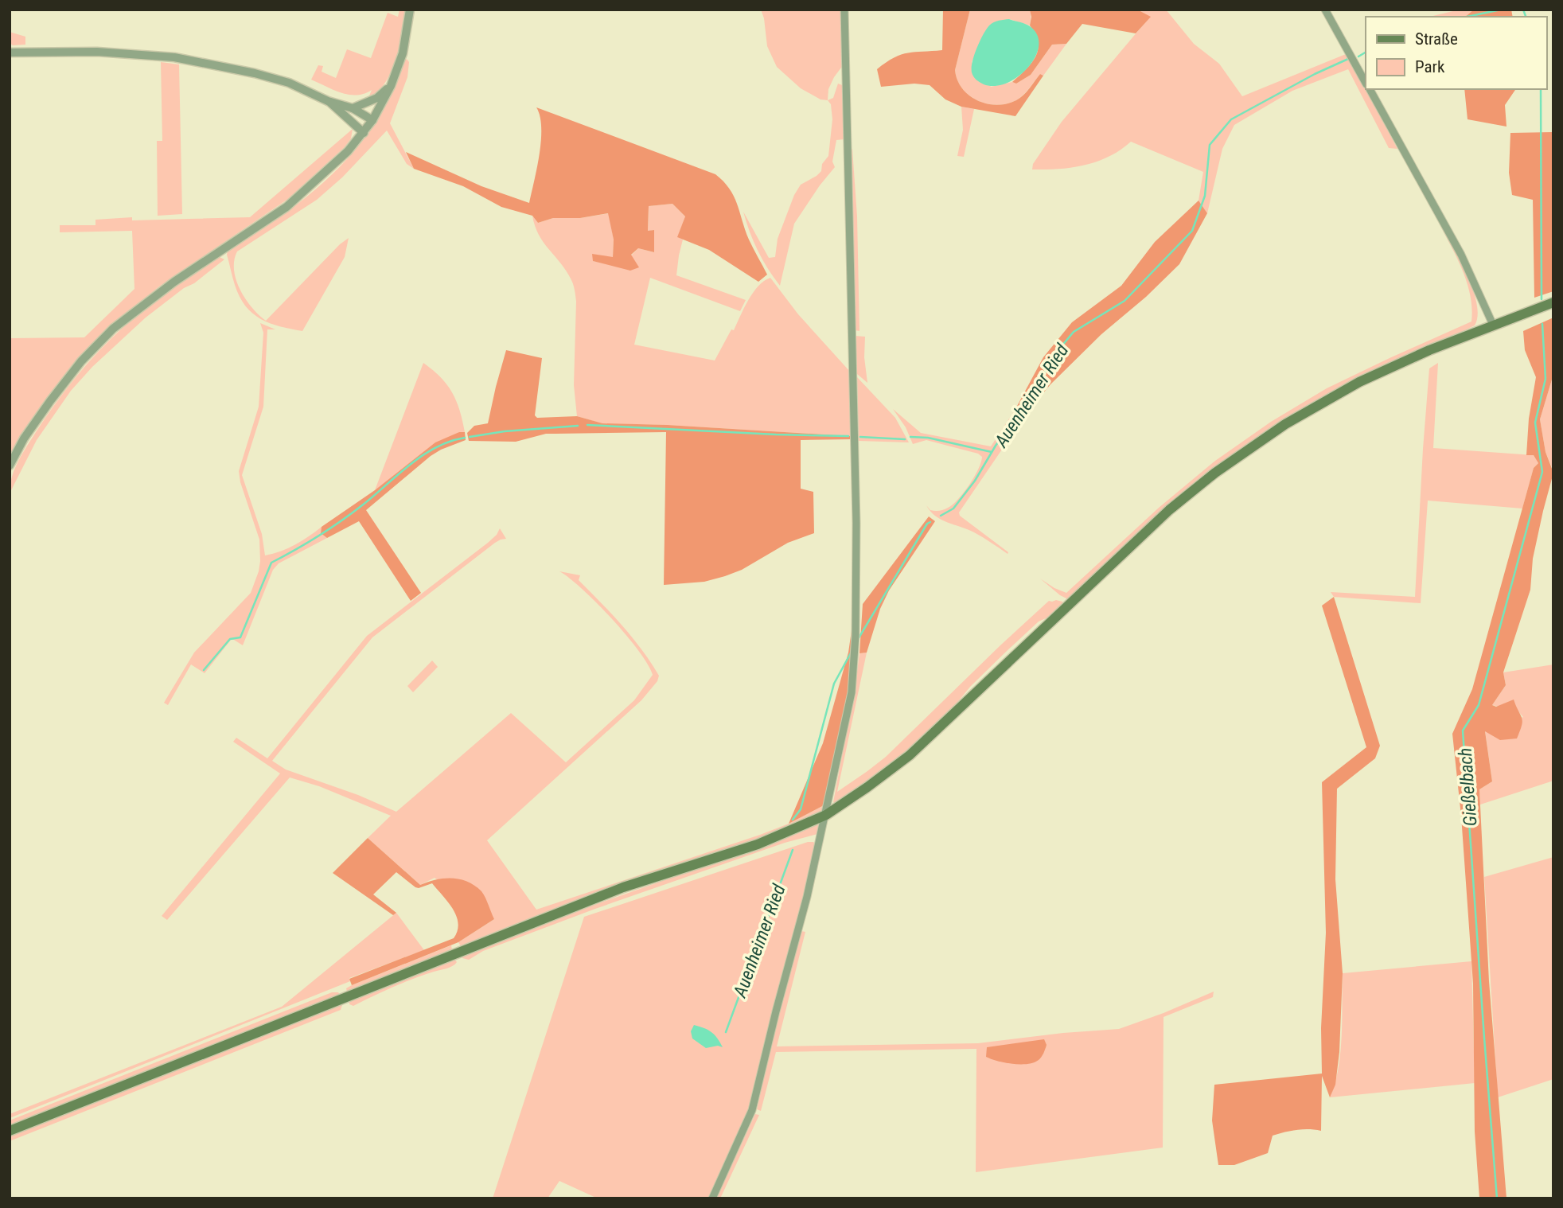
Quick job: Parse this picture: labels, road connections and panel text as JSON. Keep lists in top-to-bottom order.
{
  "water": ["Auenheimer Ried", "Gießelbach"],
  "legend": ["Straße", "Park"]
}
